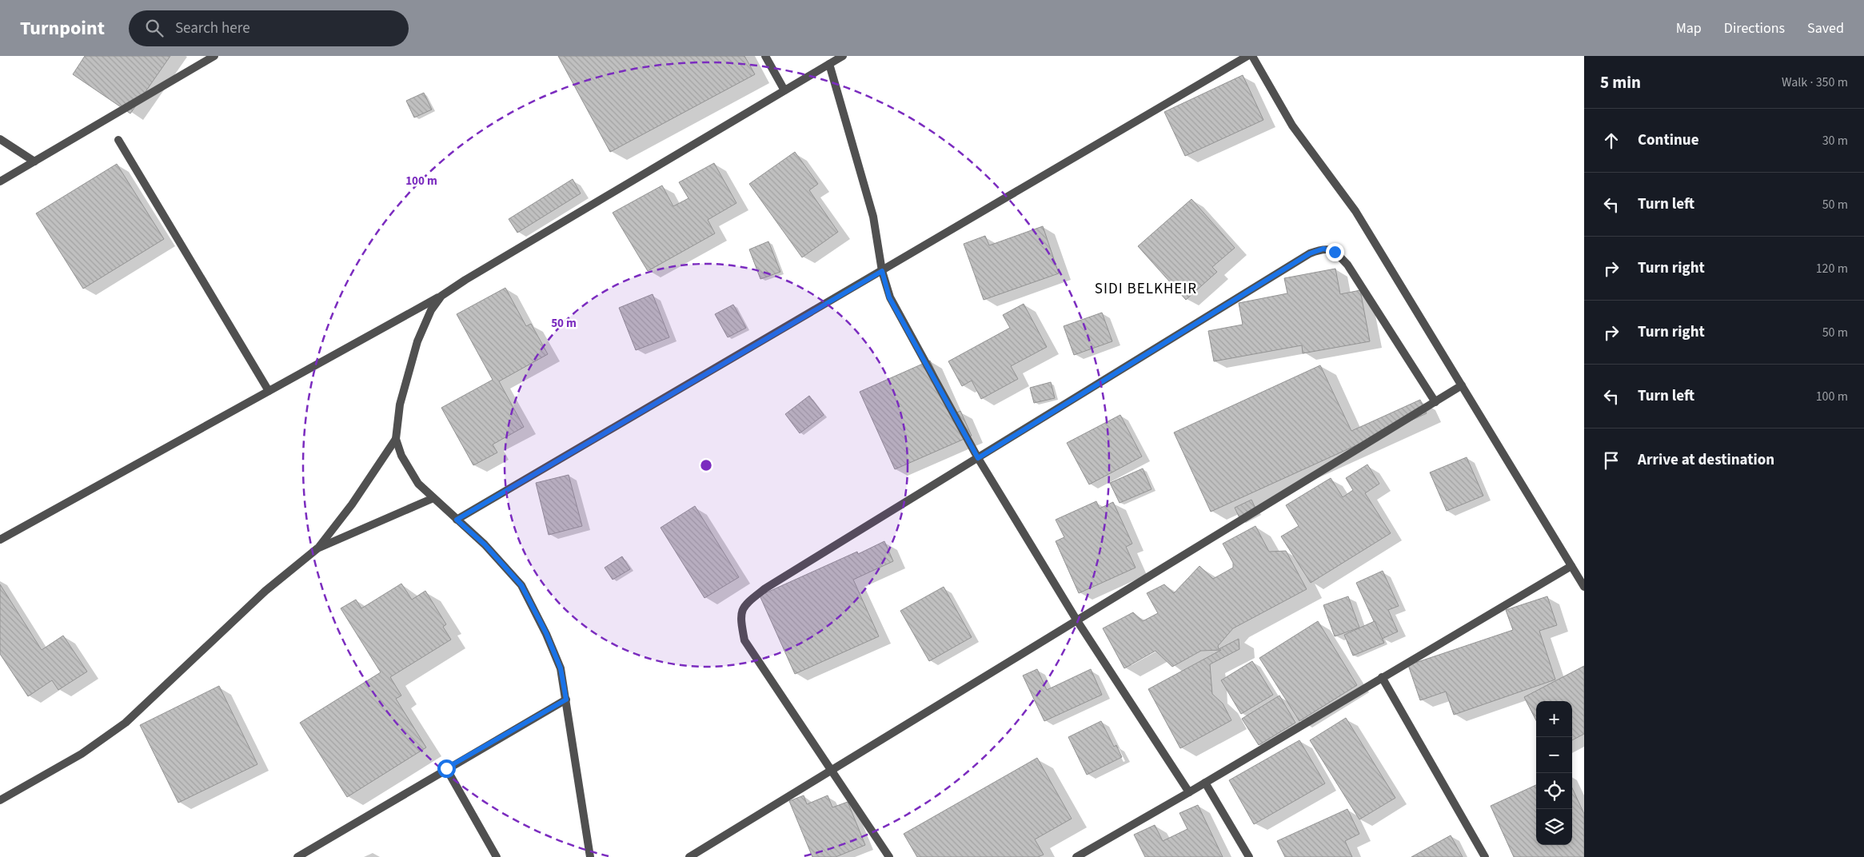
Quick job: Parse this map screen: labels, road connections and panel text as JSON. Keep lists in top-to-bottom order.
{
  "districts": ["SIDI BELKHEIR"],
  "page": {
    "header": "Turnpoint",
    "search": "Search here",
    "nav": ["Map", "Directions", "Saved"],
    "heading": ["5 min", "Walk · 350 m"],
    "list": [
      ["Continue", "30 m"],
      ["Turn left", "50 m"],
      ["Turn right", "120 m"],
      ["Turn right", "50 m"],
      ["Turn left", "100 m"],
      "Arrive at destination"
    ],
    "map_buttons": ["+", "−"]
  },
  "rings": ["100 m", "50 m"]
}
